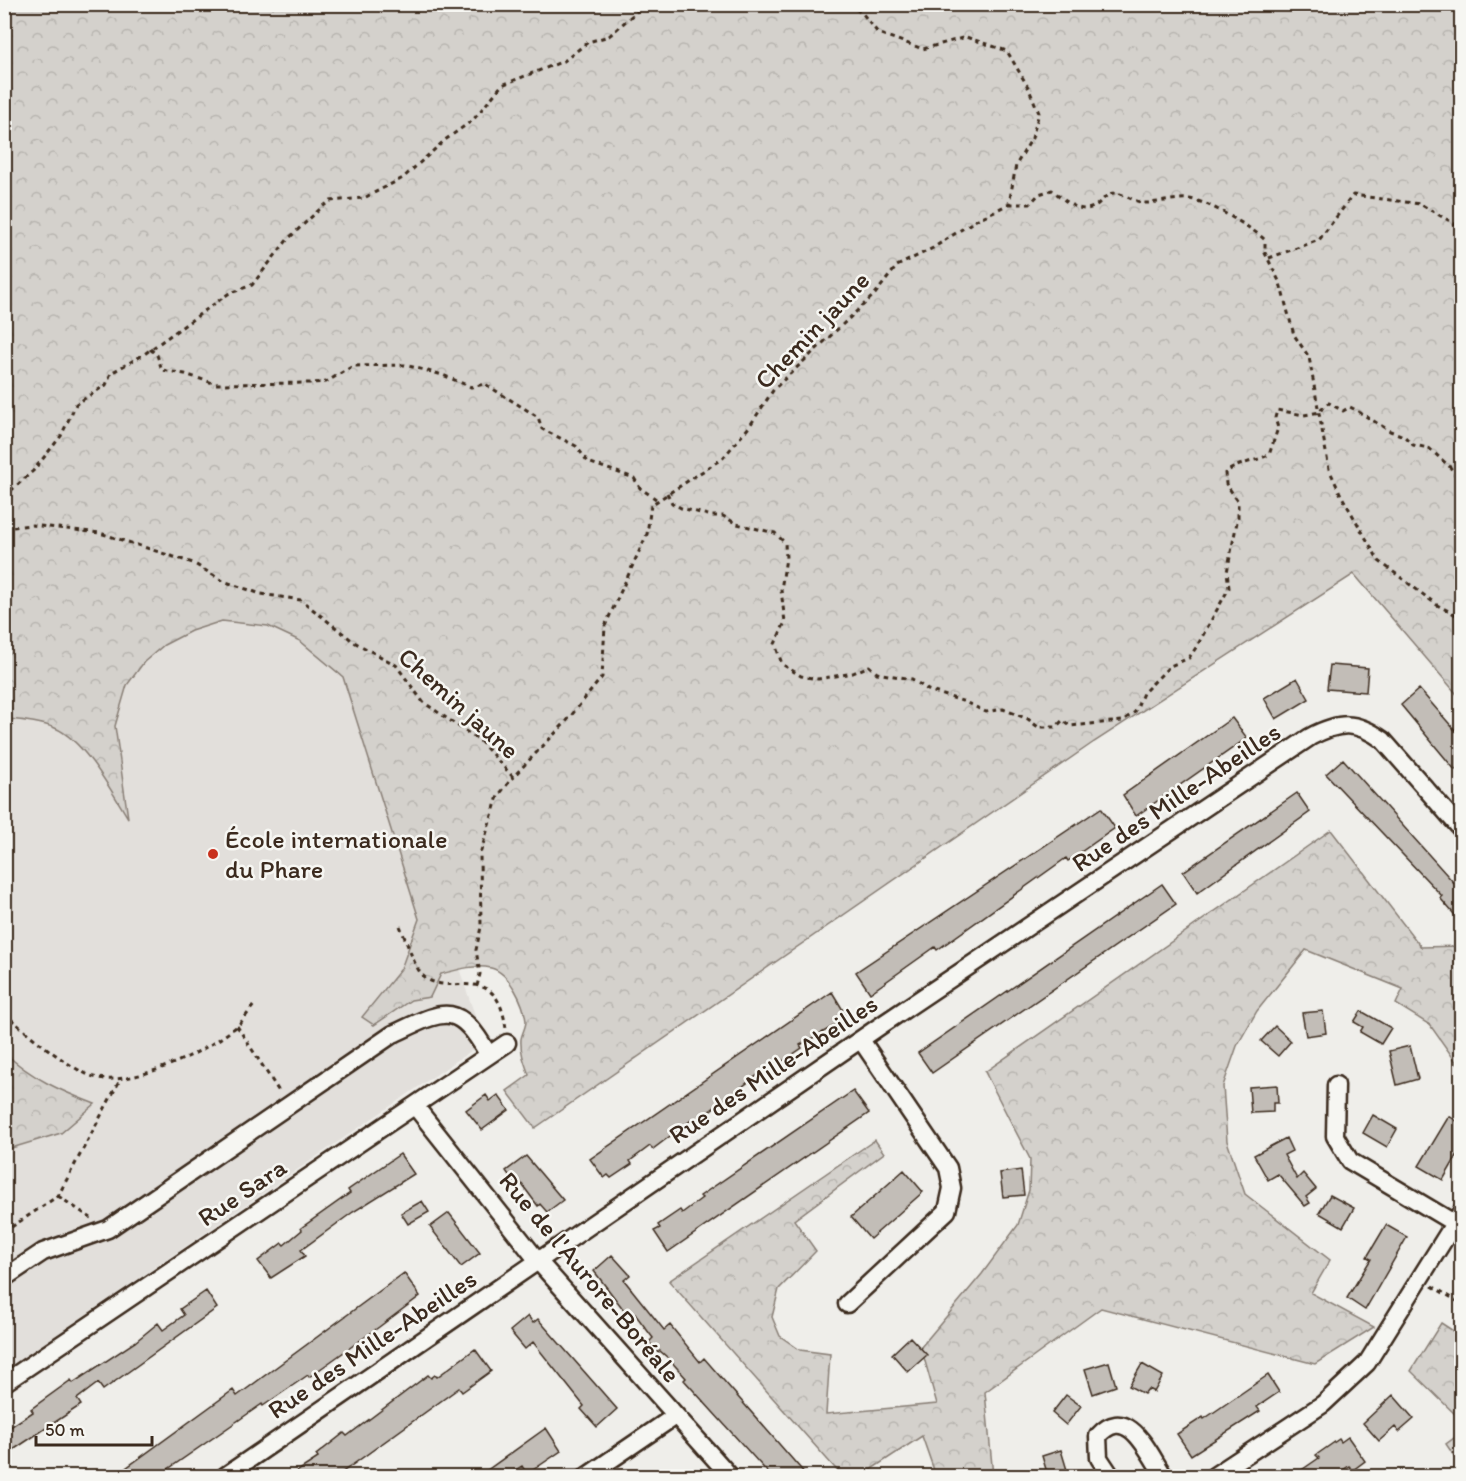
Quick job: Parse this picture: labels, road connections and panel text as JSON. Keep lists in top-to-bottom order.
{
  "streets": {
    "street": ["Rue des Mille-Abeilles", "Rue Sara", "Rue de l'Aurore-Boréale"],
    "path": ["Chemin jaune"]
  },
  "crossings": [
    ["Rue des Mille-Abeilles", "Rue de l'Aurore-Boréale"],
    ["Rue Sara", "Rue de l'Aurore-Boréale"]
  ],
  "places": ["École internationale du Phare"],
  "scale_bar": "50 m"
}
